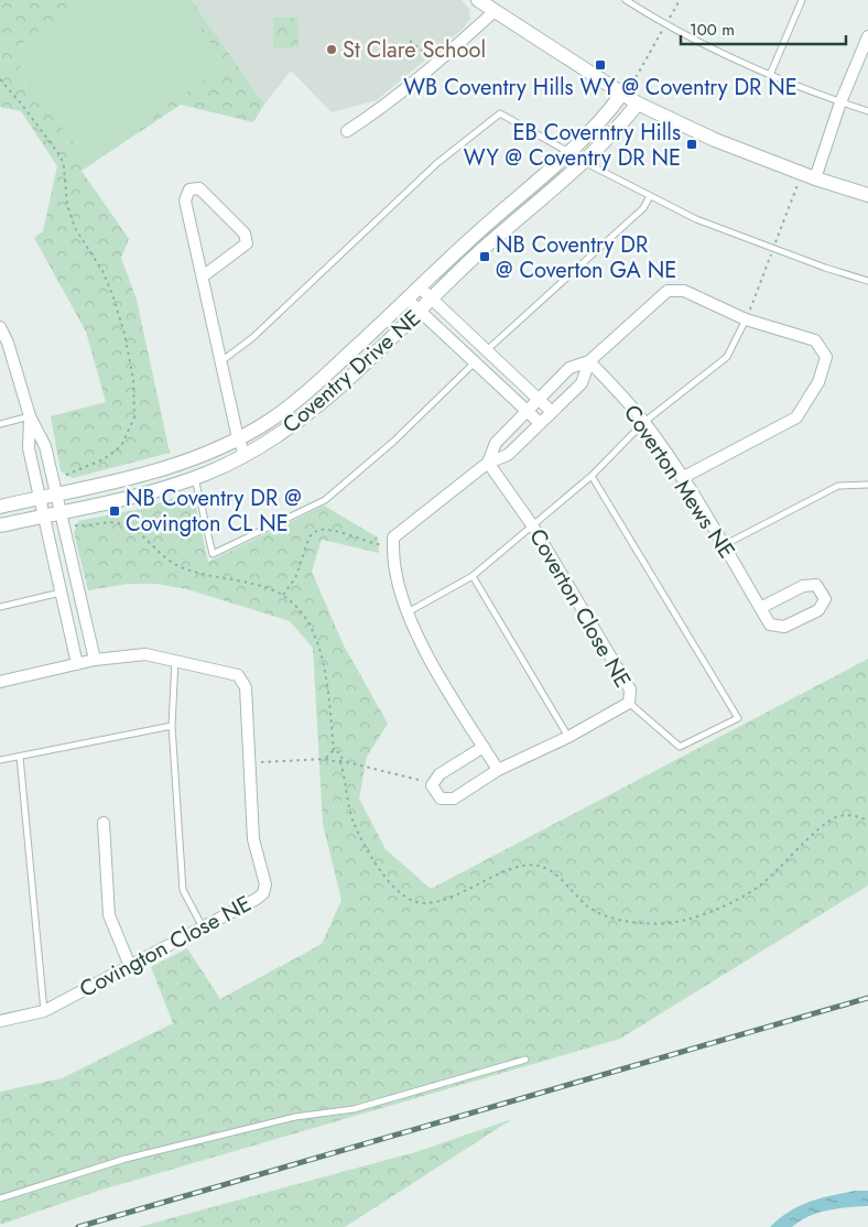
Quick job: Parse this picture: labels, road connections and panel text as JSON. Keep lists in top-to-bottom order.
{
  "streets": {
    "street": [
      "Coventry Drive NE",
      "Coverton Mews NE",
      "Coverton Close NE",
      "Covington Close NE"
    ]
  },
  "places": {
    "other": ["St Clare School"],
    "transit": [
      "WB Coventry Hills WY @ Coventry DR NE",
      "EB Coverntry Hills WY @ Coventry DR NE",
      "NB Coventry DR @ Coverton GA NE",
      "NB Coventry DR @ Covington CL NE"
    ]
  },
  "scale_bar": "100 m"
}
